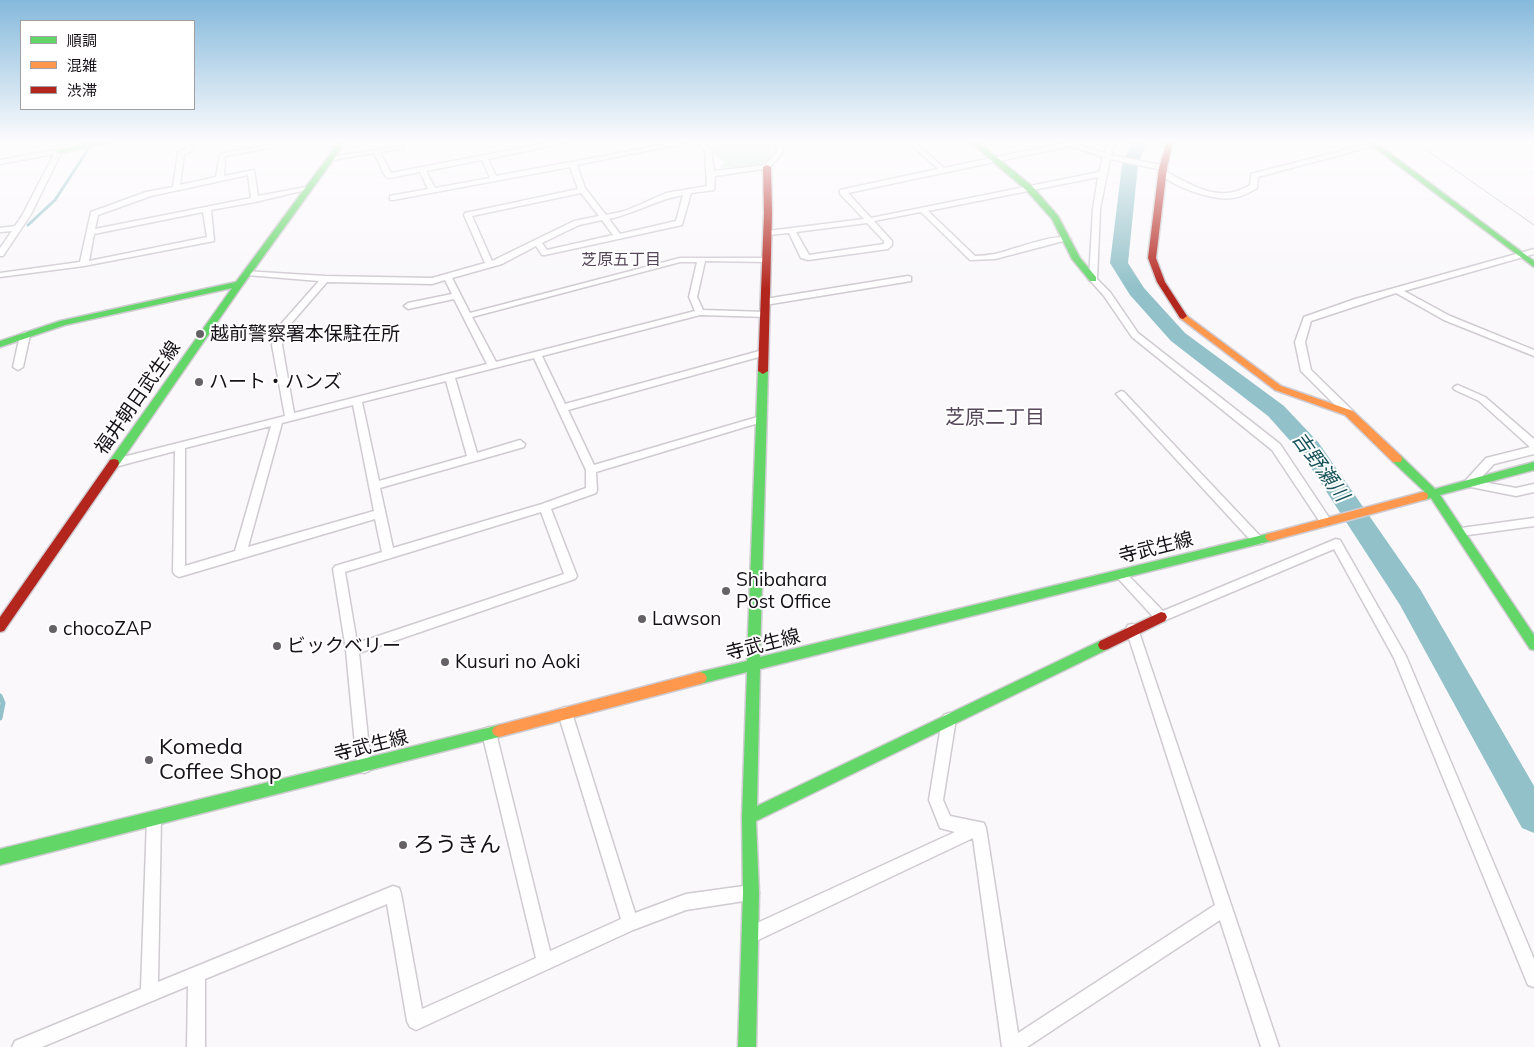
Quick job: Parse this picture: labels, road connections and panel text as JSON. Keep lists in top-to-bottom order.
{
  "streets": {
    "street": ["福井朝日武生線", "寺武生線"]
  },
  "districts": ["芝原五丁目", "芝原二丁目"],
  "water": ["吉野瀬川"],
  "places": [
    "越前警察署本保駐在所",
    "ハート・ハンズ",
    "Shibahara Post Office",
    "Lawson",
    "chocoZAP",
    "ビックベリー",
    "Kusuri no Aoki",
    "Komeda Coffee Shop",
    "ろうきん"
  ],
  "legend": ["順調", "混雑", "渋滞"]
}
